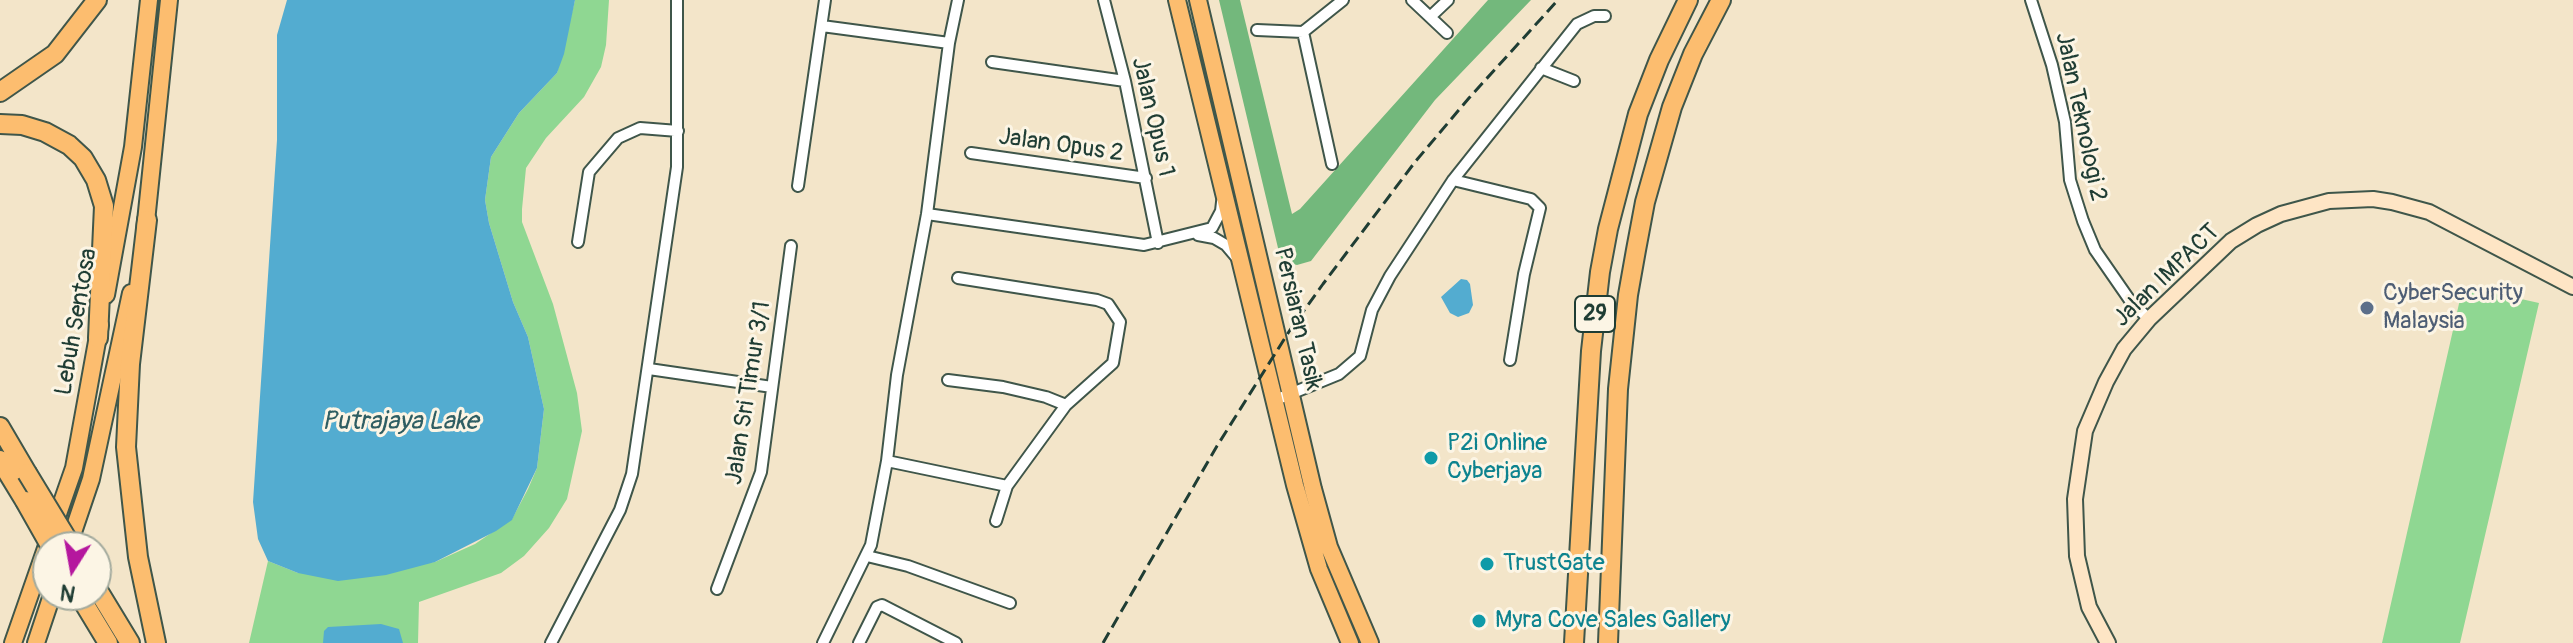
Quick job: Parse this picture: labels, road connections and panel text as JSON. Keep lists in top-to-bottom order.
{
  "streets": {
    "highway": ["29"],
    "main road": ["Persiaran Tasik", "Lebuh Sentosa"],
    "street": [
      "Jalan Opus 1",
      "Jalan Teknologi 2",
      "Jalan Opus 2",
      "Jalan IMPACT",
      "Jalan Sri Timur 3/1"
    ]
  },
  "crossings": [
    ["Jalan Opus 1", "Jalan Opus 2"],
    ["Jalan Teknologi 2", "Jalan IMPACT"]
  ],
  "water": ["Putrajaya Lake"],
  "places": [
    "CyberSecurity Malaysia",
    "P2i Online Cyberjaya",
    "TrustGate",
    "Myra Cove Sales Gallery"
  ],
  "north": "bottom"
}
